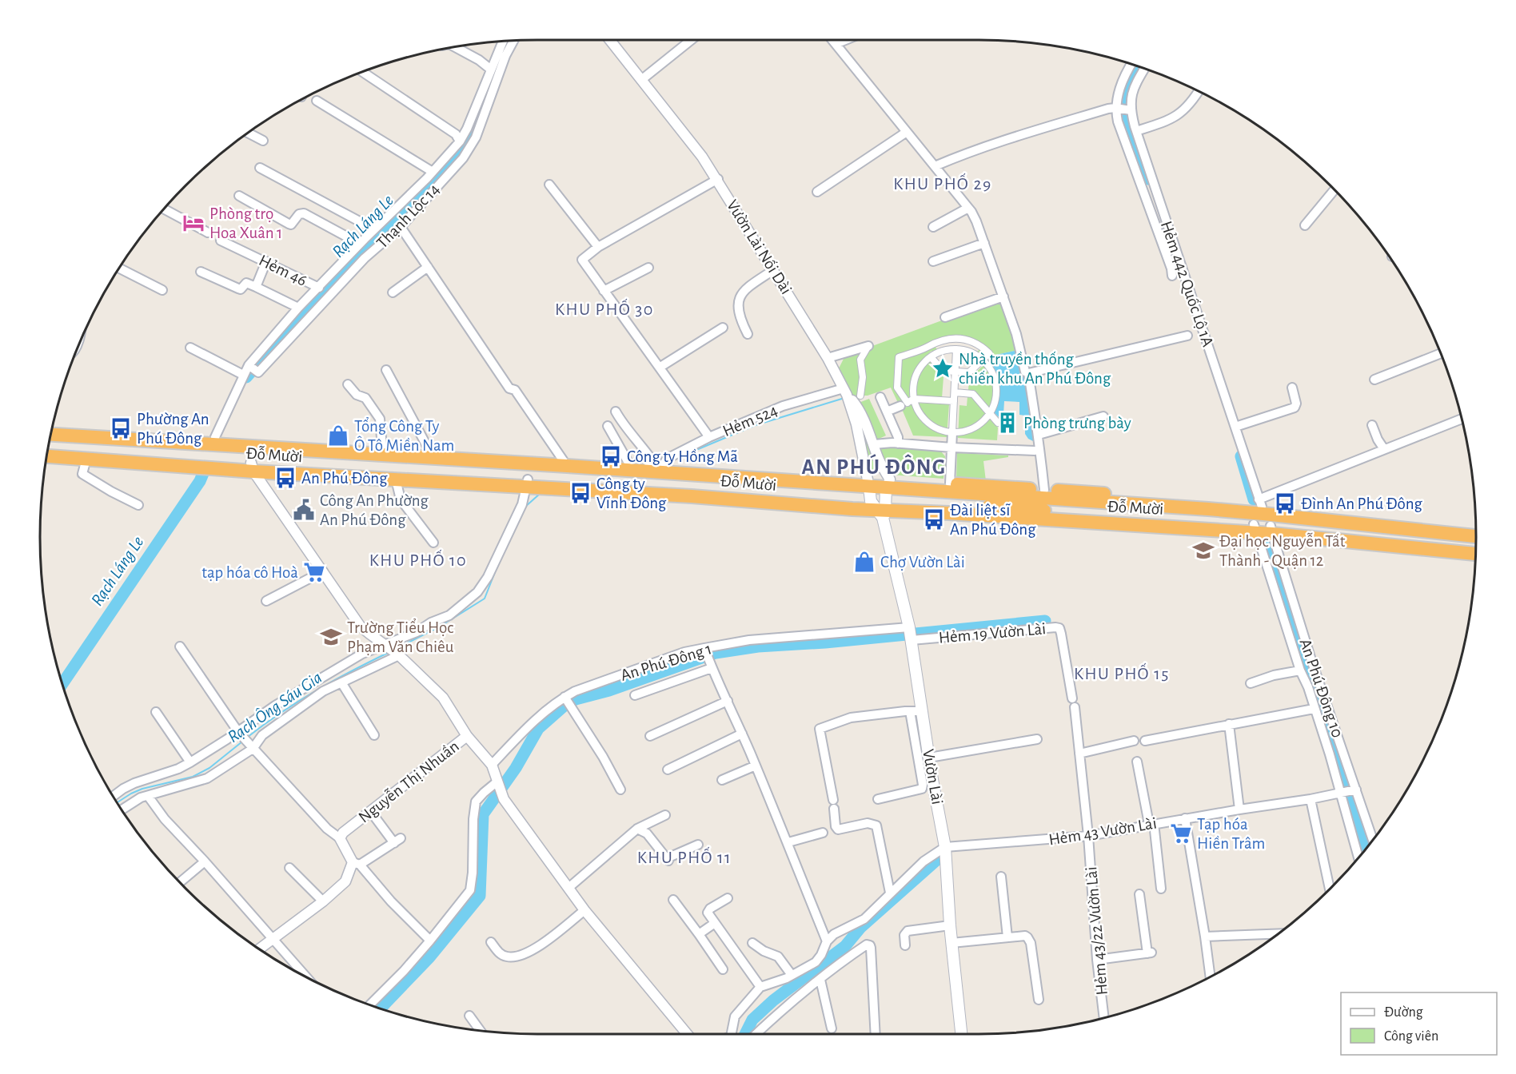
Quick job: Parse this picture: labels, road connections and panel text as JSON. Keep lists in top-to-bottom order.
{
  "streets": {
    "highway": ["Đỗ Mười"],
    "main road": ["Vườn Lài"],
    "street": [
      "Thạnh Lộc 14",
      "Vườn Lài Nối Dài",
      "Hẻm 46",
      "Hẻm 442 Quốc Lộ 1A",
      "Hẻm 524",
      "Hẻm 19 Vườn Lài",
      "An Phú Đông 1",
      "An Phú Đông 10",
      "Nguyễn Thị Nhuần",
      "Hẻm 43 Vườn Lài",
      "Hẻm 43/22 Vườn Lài"
    ]
  },
  "crossings": [
    ["Thạnh Lộc 14", "Hẻm 46"],
    ["Thạnh Lộc 14", "Đỗ Mười"],
    ["Vườn Lài Nối Dài", "Hẻm 524"],
    ["Vườn Lài Nối Dài", "Đỗ Mười"],
    ["Vườn Lài Nối Dài", "Vườn Lài"],
    ["Hẻm 442 Quốc Lộ 1A", "Đỗ Mười"],
    ["Hẻm 524", "Đỗ Mười"],
    ["Hẻm 524", "Vườn Lài"],
    ["Đỗ Mười", "An Phú Đông 10"],
    ["Đỗ Mười", "Vườn Lài"],
    ["Đỗ Mười", "Nguyễn Thị Nhuần"],
    ["Hẻm 19 Vườn Lài", "An Phú Đông 1"],
    ["Hẻm 19 Vườn Lài", "Vườn Lài"],
    ["Hẻm 19 Vườn Lài", "Hẻm 43/22 Vườn Lài"],
    ["An Phú Đông 1", "Vườn Lài"],
    ["An Phú Đông 10", "Hẻm 43 Vườn Lài"],
    ["Vườn Lài", "Hẻm 43 Vườn Lài"],
    ["Hẻm 43 Vườn Lài", "Hẻm 43/22 Vườn Lài"]
  ],
  "districts": [
    "KHU PHỐ 29",
    "KHU PHỐ 30",
    "AN PHÚ ĐÔNG",
    "KHU PHỐ 10",
    "KHU PHỐ 15",
    "KHU PHỐ 11"
  ],
  "water": ["Rạch Láng Le", "Rạch Ông Sáu Gia"],
  "places": {
    "hotel": ["Phòng trọ Hoa Xuân 1"],
    "place": ["Nhà truyền thống chiến khu An Phú Đông"],
    "building": ["Phòng trưng bày"],
    "bus stop": [
      "Phường An Phú Đông",
      "Công ty Hồng Mã",
      "An Phú Đông",
      "Công ty Vĩnh Đông",
      "Đình An Phú Đông",
      "Đài liệt sĩ An Phú Đông"
    ],
    "shop": ["Tổng Công Ty Ô Tô Miền Nam", "Chợ Vườn Lài"],
    "public building": ["Công An Phường An Phú Đông"],
    "school or university": ["Đại học Nguyễn Tất Thành - Quận 12", "Trường Tiểu Học Phạm Văn Chiêu"],
    "supermarket": ["tạp hóa cô Hoà", "Tạp hóa Hiền Trâm"]
  },
  "legend": ["Đường", "Công viên"]
}
